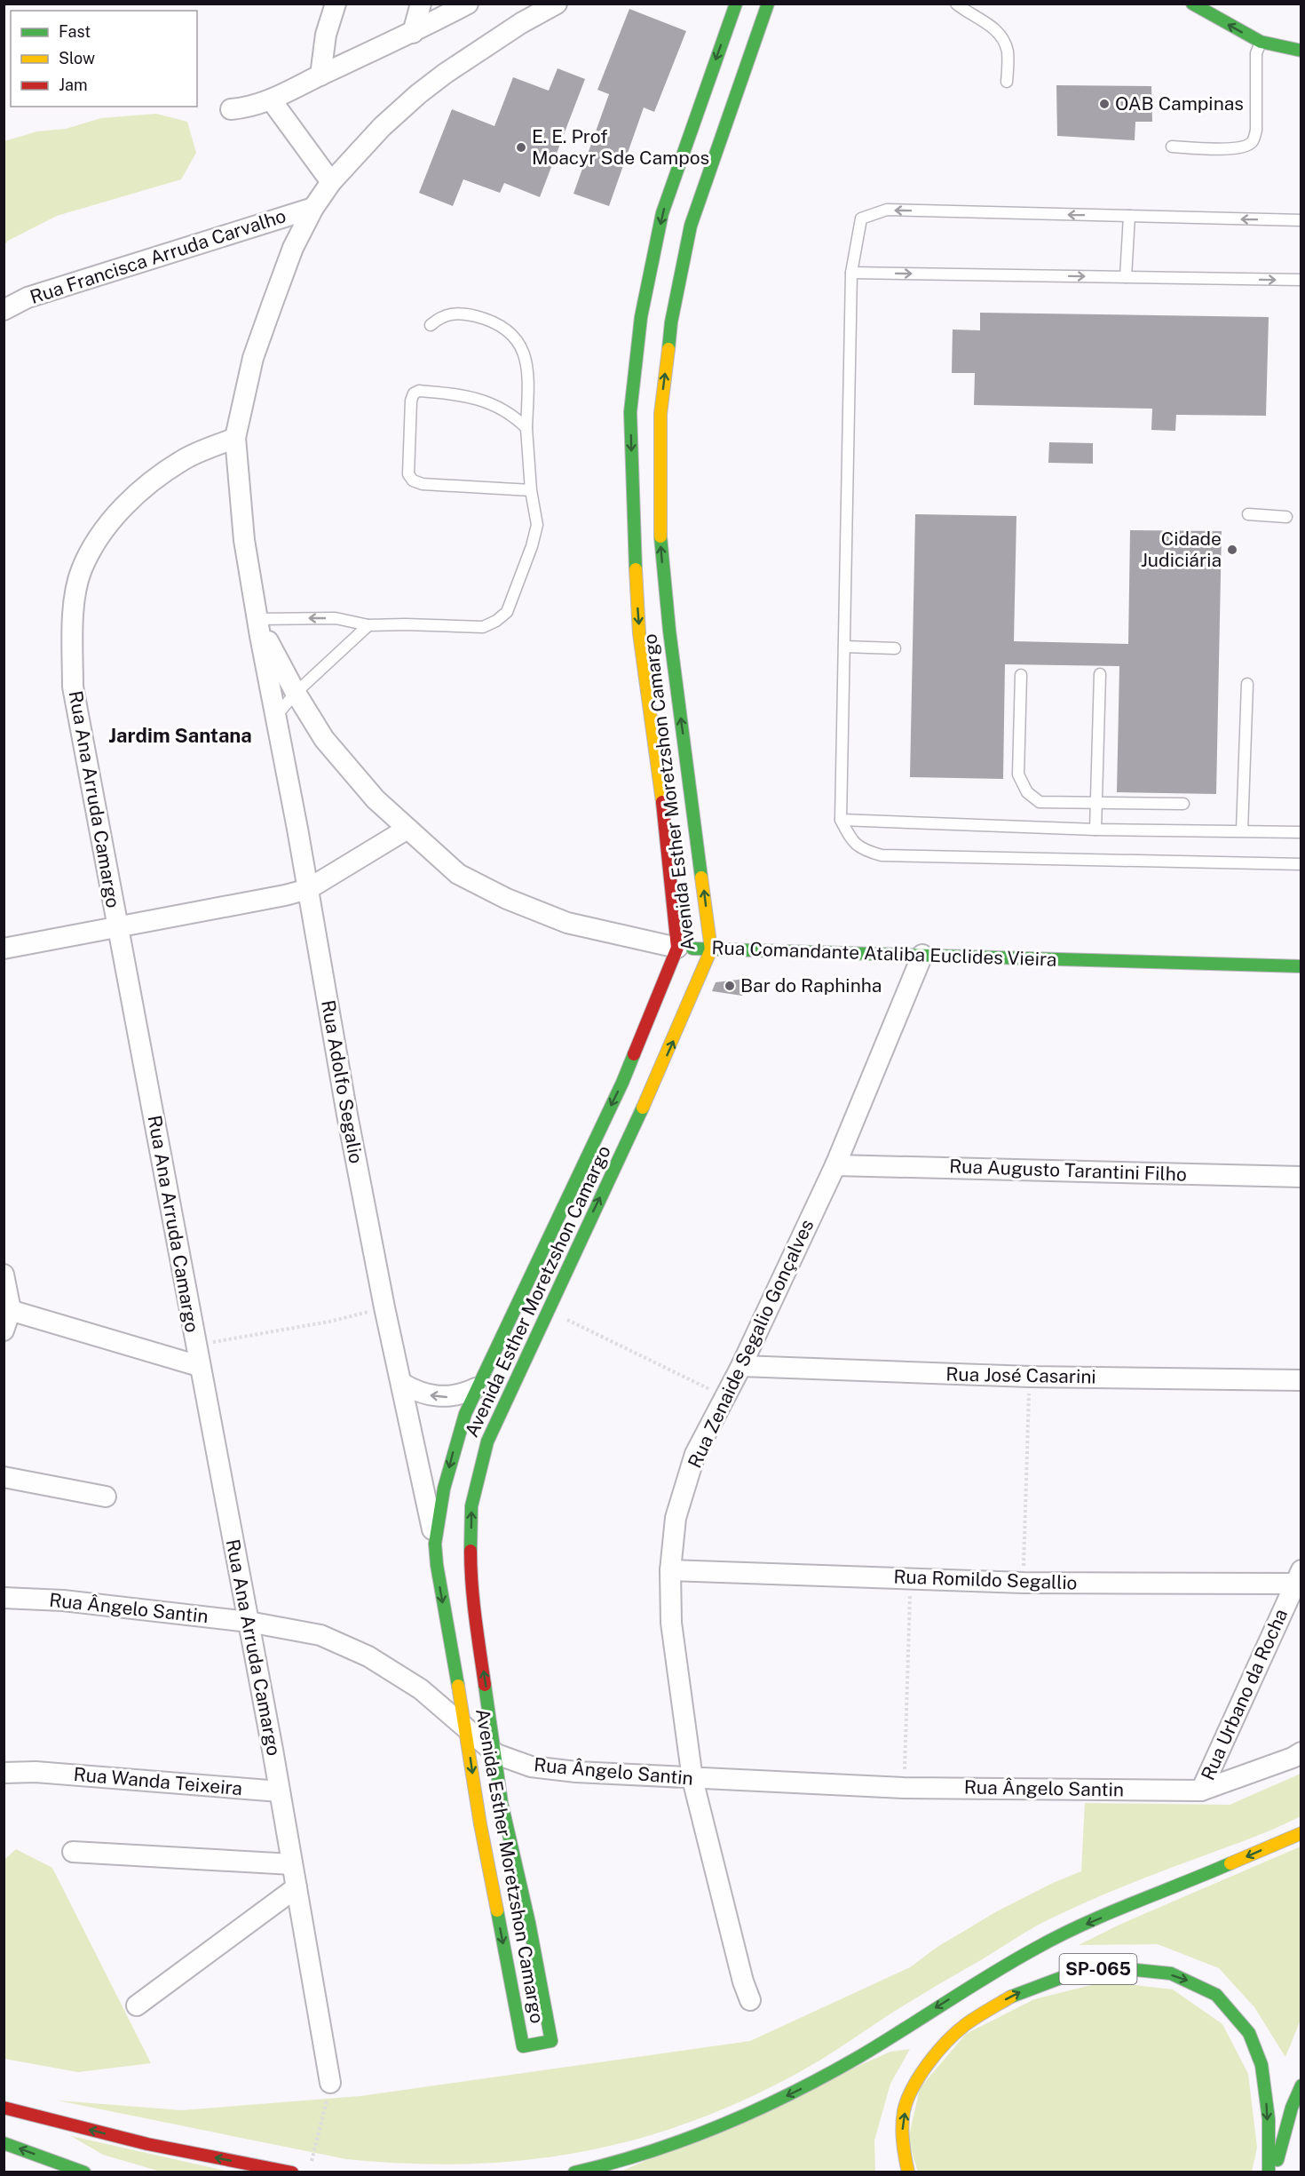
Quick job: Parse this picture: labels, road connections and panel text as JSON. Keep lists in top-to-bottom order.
{
  "streets": {
    "main road": ["Avenida Esther Moretzshon Camargo", "Rua Comandante Ataliba Euclides Vieira", "SP-065"],
    "street": [
      "Rua Francisca Arruda Carvalho",
      "Rua Ana Arruda Camargo",
      "Rua Adolfo Segalio",
      "Rua Augusto Tarantini Filho",
      "Rua Zenaide Segalio Gonçalves",
      "Rua José Casarini",
      "Rua Romildo Segallio",
      "Rua Ângelo Santin",
      "Rua Urbano da Rocha",
      "Rua Wanda Teixeira"
    ]
  },
  "crossings": [
    ["Rua Francisca Arruda Carvalho", "Rua Adolfo Segalio"],
    ["Avenida Esther Moretzshon Camargo", "Rua Comandante Ataliba Euclides Vieira"],
    ["Avenida Esther Moretzshon Camargo", "Rua Adolfo Segalio"],
    ["Avenida Esther Moretzshon Camargo", "Rua Ângelo Santin"],
    ["Rua Ana Arruda Camargo", "Rua Adolfo Segalio"],
    ["Rua Ana Arruda Camargo", "Rua Ângelo Santin"],
    ["Rua Ana Arruda Camargo", "Rua Wanda Teixeira"],
    ["Rua Comandante Ataliba Euclides Vieira", "Rua Adolfo Segalio"],
    ["Rua Comandante Ataliba Euclides Vieira", "Rua Zenaide Segalio Gonçalves"],
    ["Rua Augusto Tarantini Filho", "Rua Zenaide Segalio Gonçalves"],
    ["Rua Zenaide Segalio Gonçalves", "Rua José Casarini"],
    ["Rua Zenaide Segalio Gonçalves", "Rua Romildo Segallio"],
    ["Rua Zenaide Segalio Gonçalves", "Rua Ângelo Santin"],
    ["Rua Romildo Segallio", "Rua Urbano da Rocha"],
    ["Rua Ângelo Santin", "Rua Urbano da Rocha"]
  ],
  "districts": ["Jardim Santana"],
  "places": [
    "OAB Campinas",
    "E. E. Prof Moacyr Sde Campos",
    "Cidade Judiciária",
    "Bar do Raphinha"
  ],
  "legend": ["Fast", "Slow", "Jam"]
}
